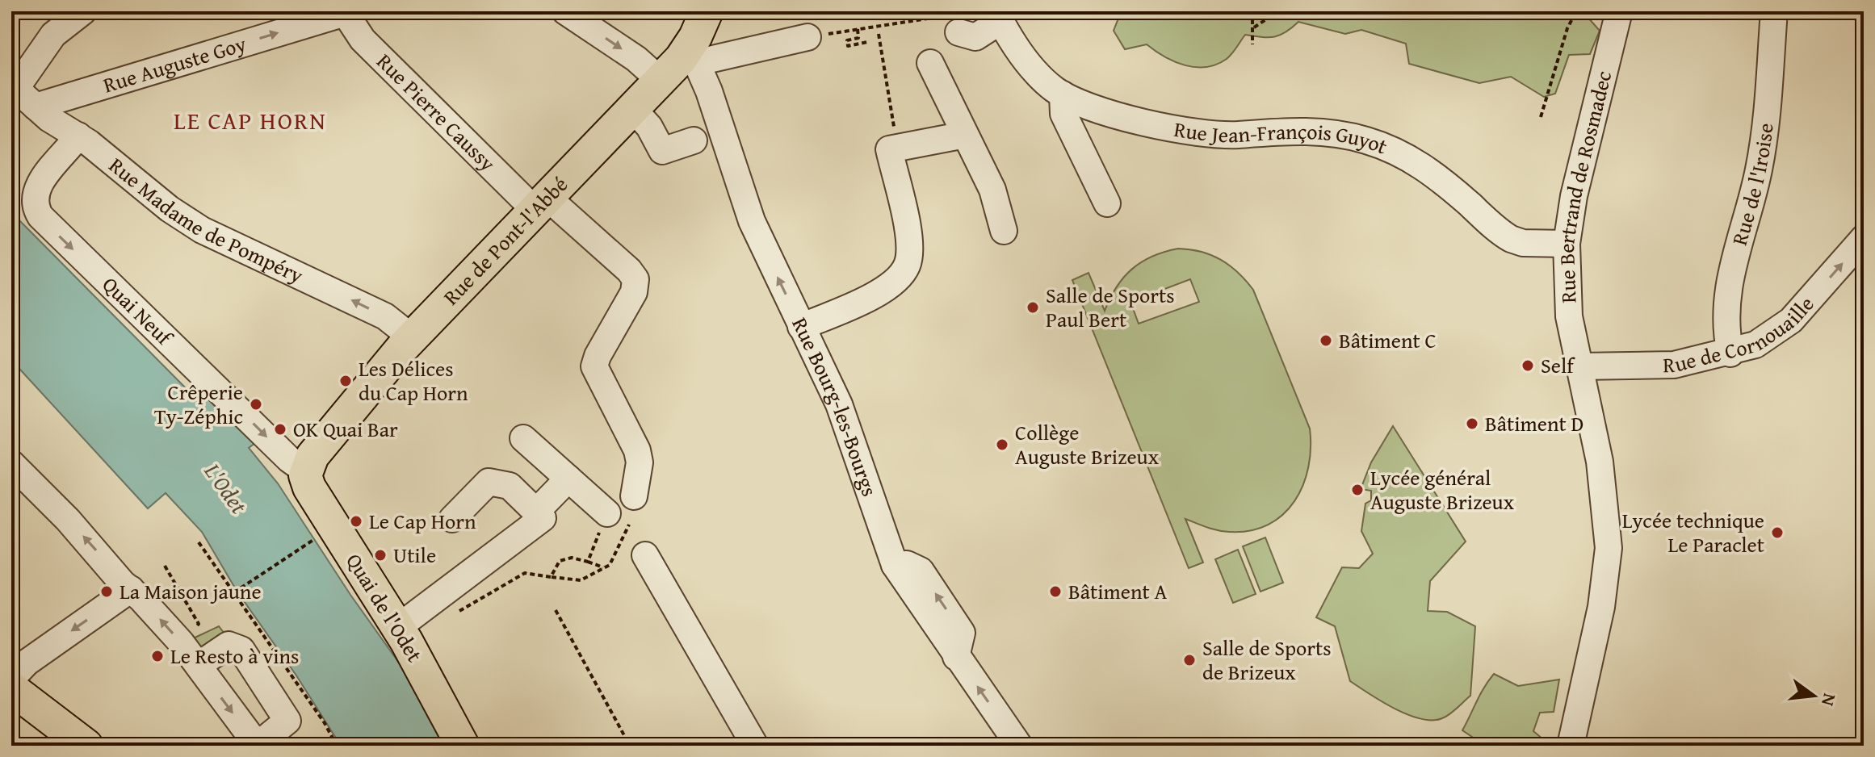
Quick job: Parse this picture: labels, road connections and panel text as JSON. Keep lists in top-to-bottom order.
{
  "streets": {
    "main road": ["Rue de Pont-l'Abbé", "Quai de l'Odet"],
    "street": [
      "Rue Auguste Goy",
      "Rue Pierre Caussy",
      "Rue Jean-François Guyot",
      "Rue de l'Iroise",
      "Rue Bertrand de Rosmadec",
      "Rue Madame de Pompéry",
      "Quai Neuf",
      "Rue de Cornouaille",
      "Rue Bourg-les-Bourgs"
    ]
  },
  "crossings": [
    ["Rue Auguste Goy", "Rue Pierre Caussy"],
    ["Rue Auguste Goy", "Rue Madame de Pompéry"],
    ["Rue Pierre Caussy", "Rue de Pont-l'Abbé"],
    ["Rue Jean-François Guyot", "Rue Bertrand de Rosmadec"],
    ["Rue de l'Iroise", "Rue de Cornouaille"],
    ["Rue Bertrand de Rosmadec", "Rue de Cornouaille"],
    ["Rue Madame de Pompéry", "Rue de Pont-l'Abbé"],
    ["Rue Madame de Pompéry", "Quai Neuf"],
    ["Rue de Pont-l'Abbé", "Quai Neuf"],
    ["Rue de Pont-l'Abbé", "Rue Bourg-les-Bourgs"],
    ["Rue de Pont-l'Abbé", "Quai de l'Odet"],
    ["Quai Neuf", "Quai de l'Odet"]
  ],
  "one_way": ["Rue Auguste Goy", "Rue Madame de Pompéry", "Rue de Cornouaille"],
  "districts": ["LE CAP HORN"],
  "water": ["L'Odet"],
  "places": [
    "Salle de Sports Paul Bert",
    "Bâtiment C",
    "Self",
    "Les Délices du Cap Horn",
    "Crêperie Ty-Zéphic",
    "Bâtiment D",
    "OK Quai Bar",
    "Collège Auguste Brizeux",
    "Lycée général Auguste Brizeux",
    "Le Cap Horn",
    "Lycée technique Le Paraclet",
    "Utile",
    "La Maison jaune",
    "Bâtiment A",
    "Le Resto à vins",
    "Salle de Sports de Brizeux"
  ],
  "north": "right"
}
